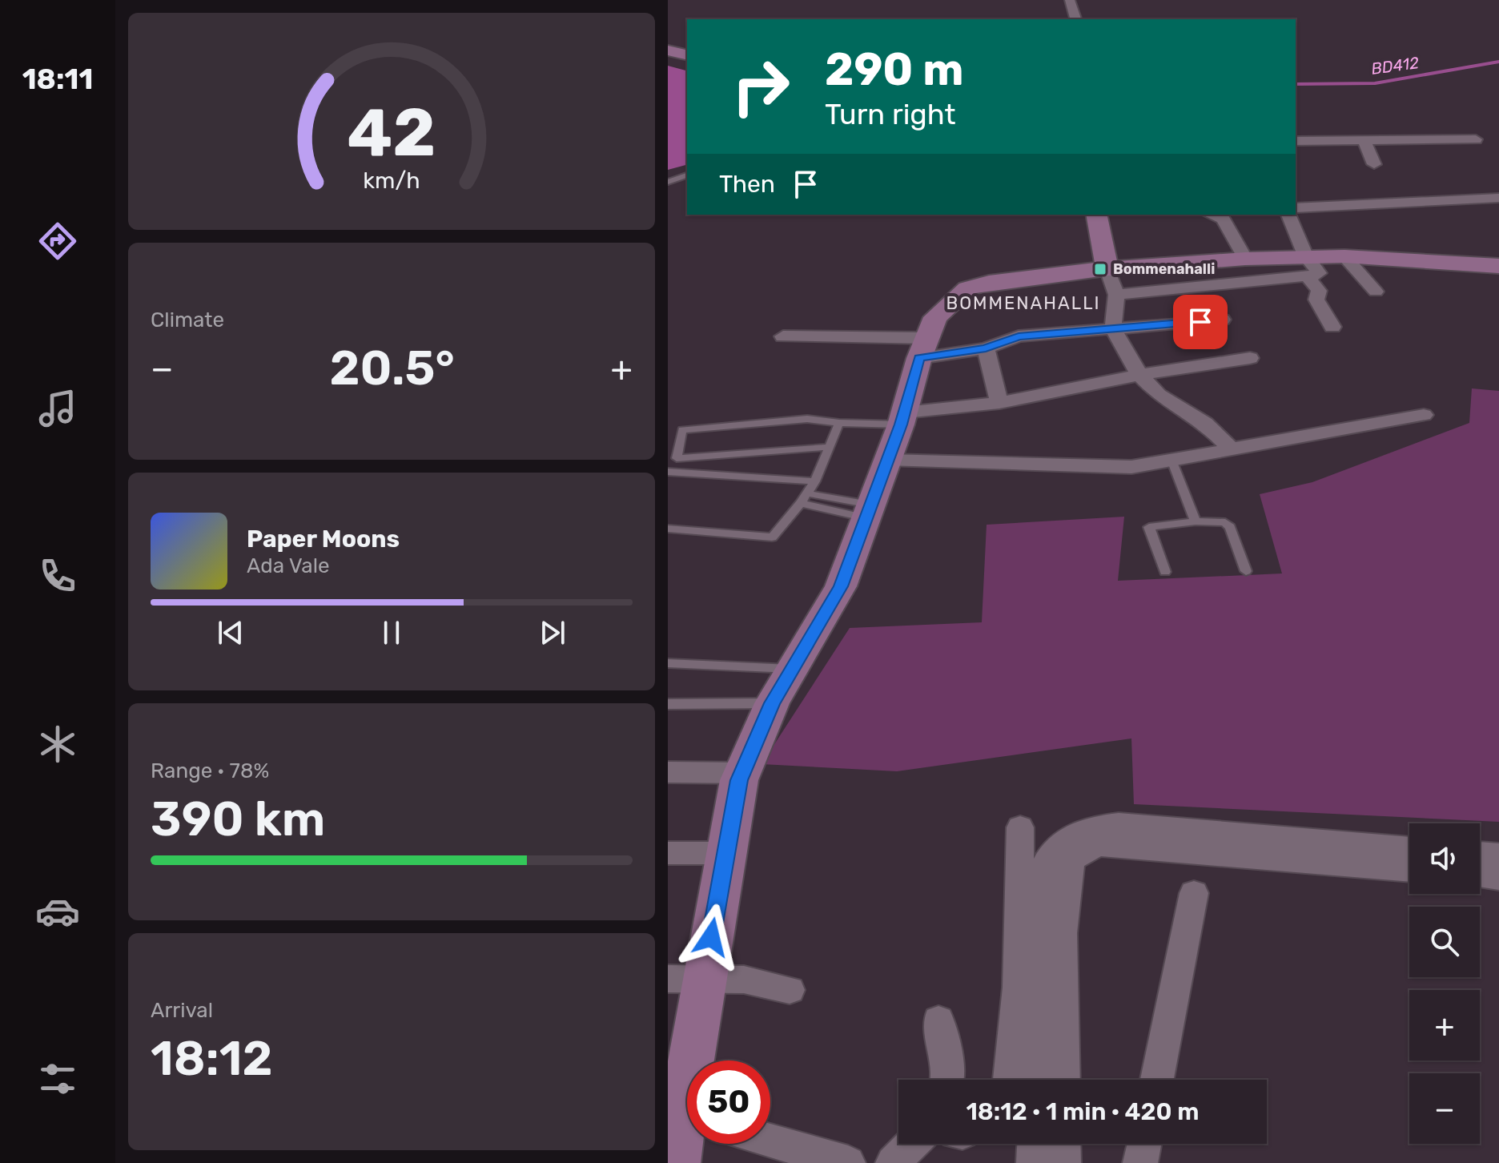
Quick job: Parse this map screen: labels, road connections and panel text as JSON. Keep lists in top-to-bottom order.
{
  "districts": ["BOMMENAHALLI"],
  "water": ["BD412"],
  "places": {
    "transit": ["Bommenahalli"]
  },
  "page": {
    "tabs": "18:11",
    "turn": ["290 m", "Turn right"],
    "then": "Then",
    "tile": [
      "Climate",
      ["Range · 78%", "390 km"],
      ["Arrival", "18:12"]
    ],
    "heat": ["−", "20.5°", "+"],
    "song": ["Paper Moons", "Ada Vale"],
    "map_buttons": ["+", "−"],
    "limit": "50",
    "trip": "18:12 · 1 min · 420 m",
    "gauge": ["42", "km/h"]
  }
}
